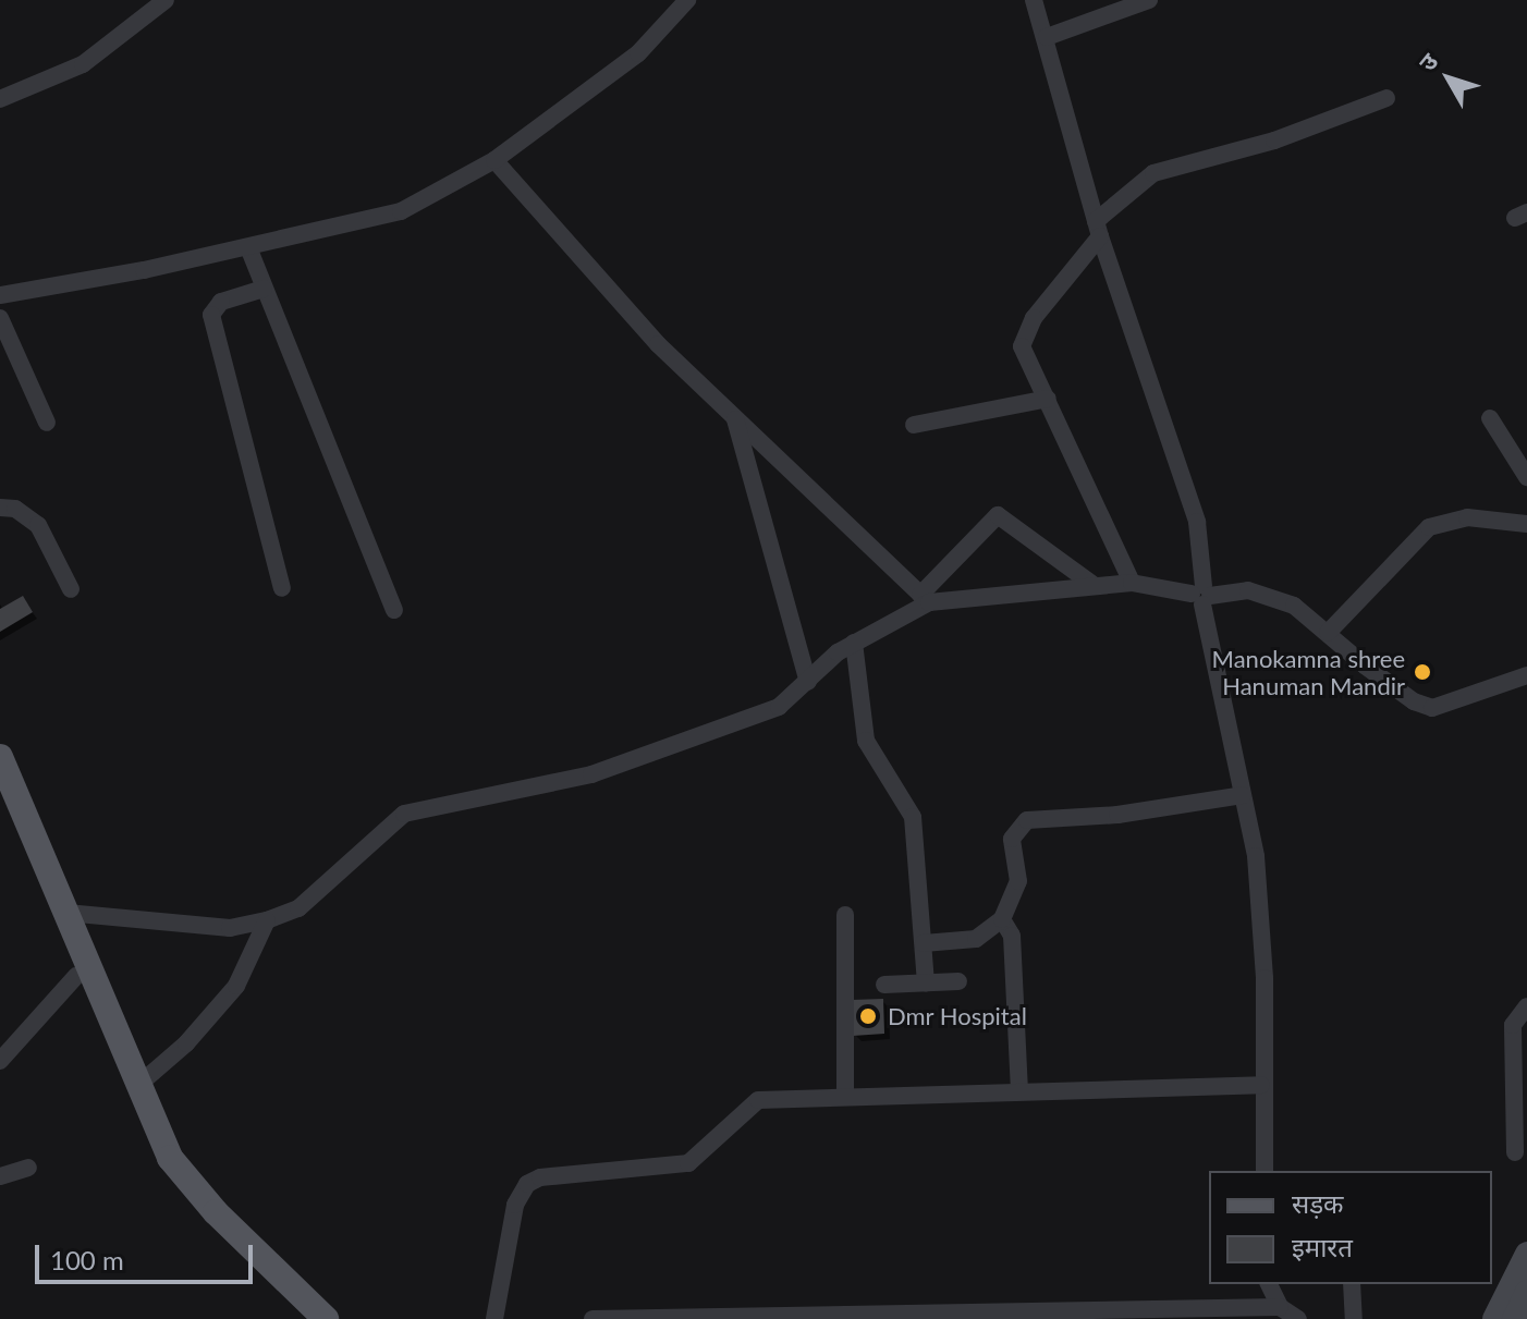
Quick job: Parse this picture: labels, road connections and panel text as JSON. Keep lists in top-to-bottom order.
{
  "places": ["Manokamna shree Hanuman Mandir", "Dmr Hospital"],
  "legend": ["सड़क", "इमारत"],
  "scale_bar": "100 m",
  "north": "top left"
}
